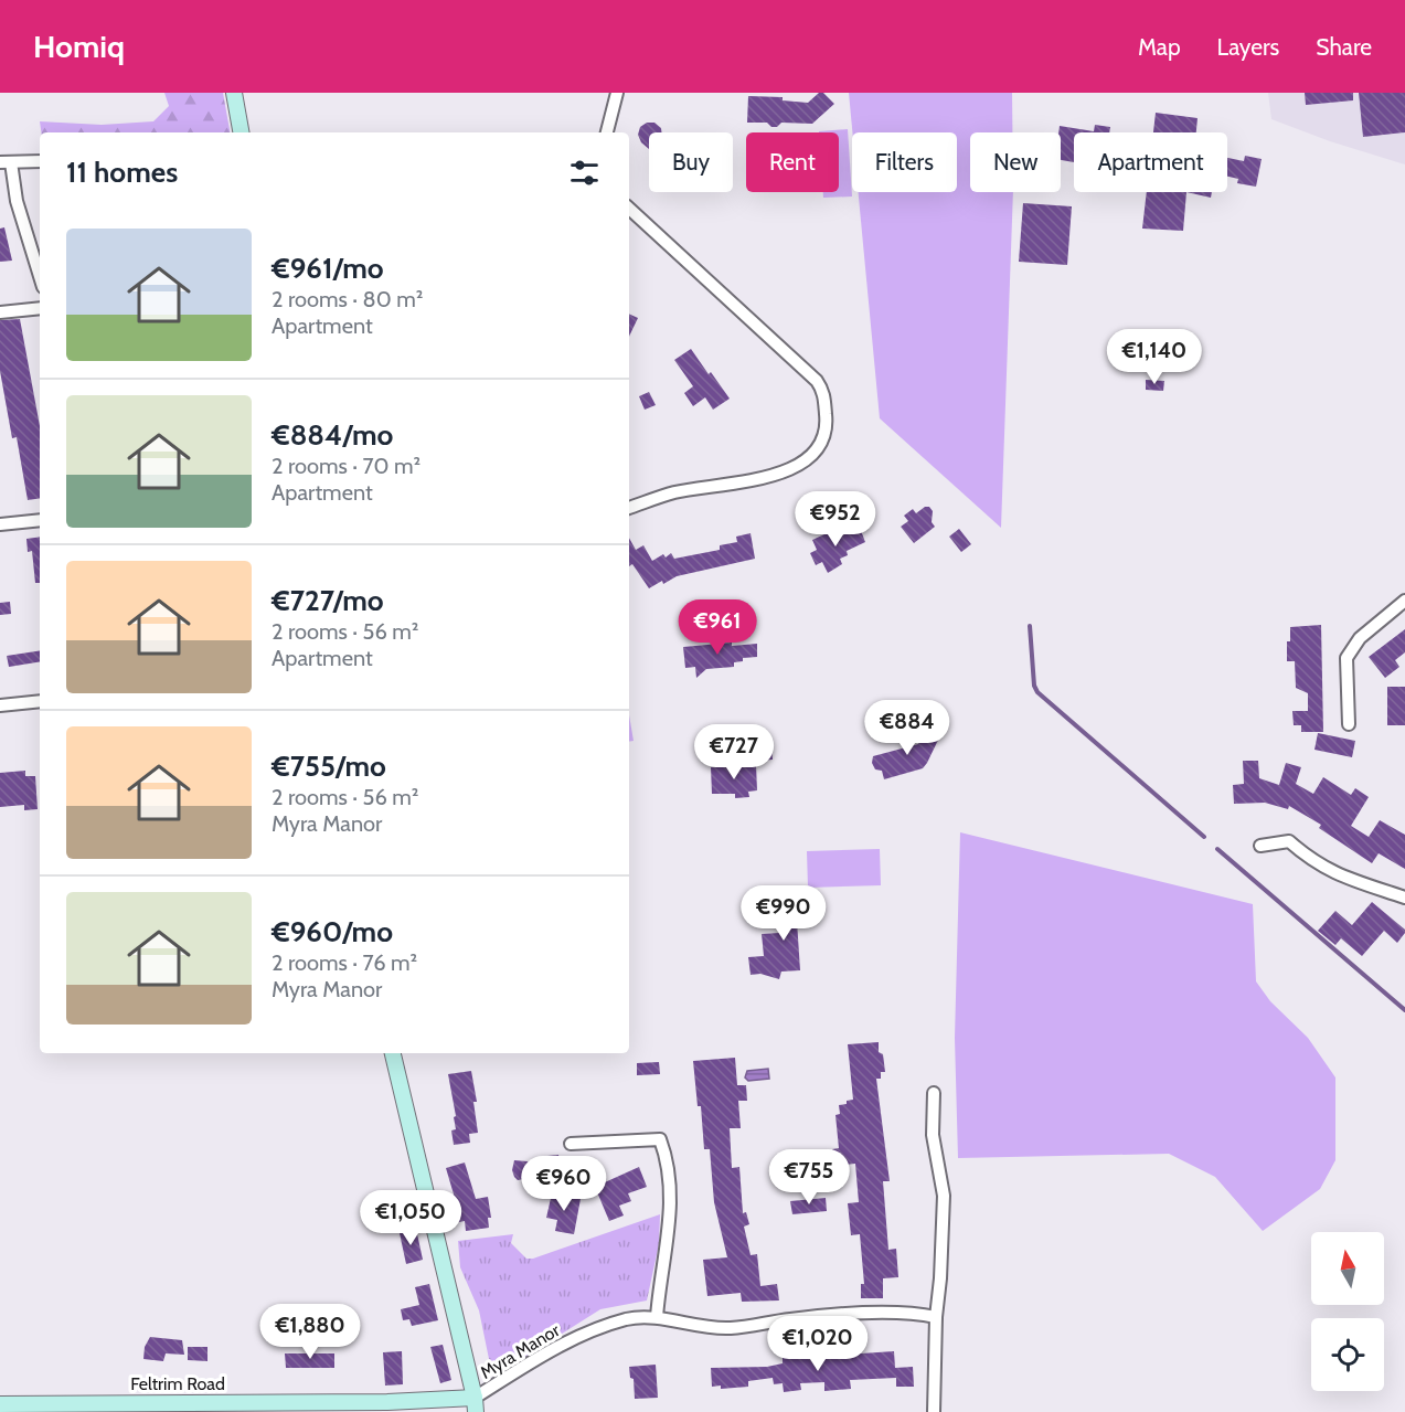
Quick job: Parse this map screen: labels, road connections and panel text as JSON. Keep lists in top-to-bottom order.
{
  "streets": {
    "street": ["Myra Manor", "Feltrim Road"]
  },
  "crossings": [
    ["Myra Manor", "Feltrim Road"]
  ],
  "north": "top",
  "page": {
    "header": "Homiq",
    "nav": ["Map", "Layers", "Share"],
    "chip": [
      "Buy",
      "Rent",
      "Filters",
      "New",
      "Apartment"
    ],
    "heading": "11 homes",
    "list": [
      {
        "name": "€961/mo",
        "note": "2 rooms · 80 m² · Apartment"
      },
      {
        "name": "€884/mo",
        "note": "2 rooms · 70 m² · Apartment"
      },
      {
        "name": "€727/mo",
        "note": "2 rooms · 56 m² · Apartment"
      },
      {
        "name": "€755/mo",
        "note": "2 rooms · 56 m² · Myra Manor"
      },
      {
        "name": "€960/mo",
        "note": "2 rooms · 76 m² · Myra Manor"
      }
    ],
    "price": [
      "€1,140",
      "€952",
      "€961",
      "€884",
      "€727",
      "€990",
      "€755",
      "€960",
      "€1,050",
      "€1,880",
      "€1,020"
    ]
  }
}
